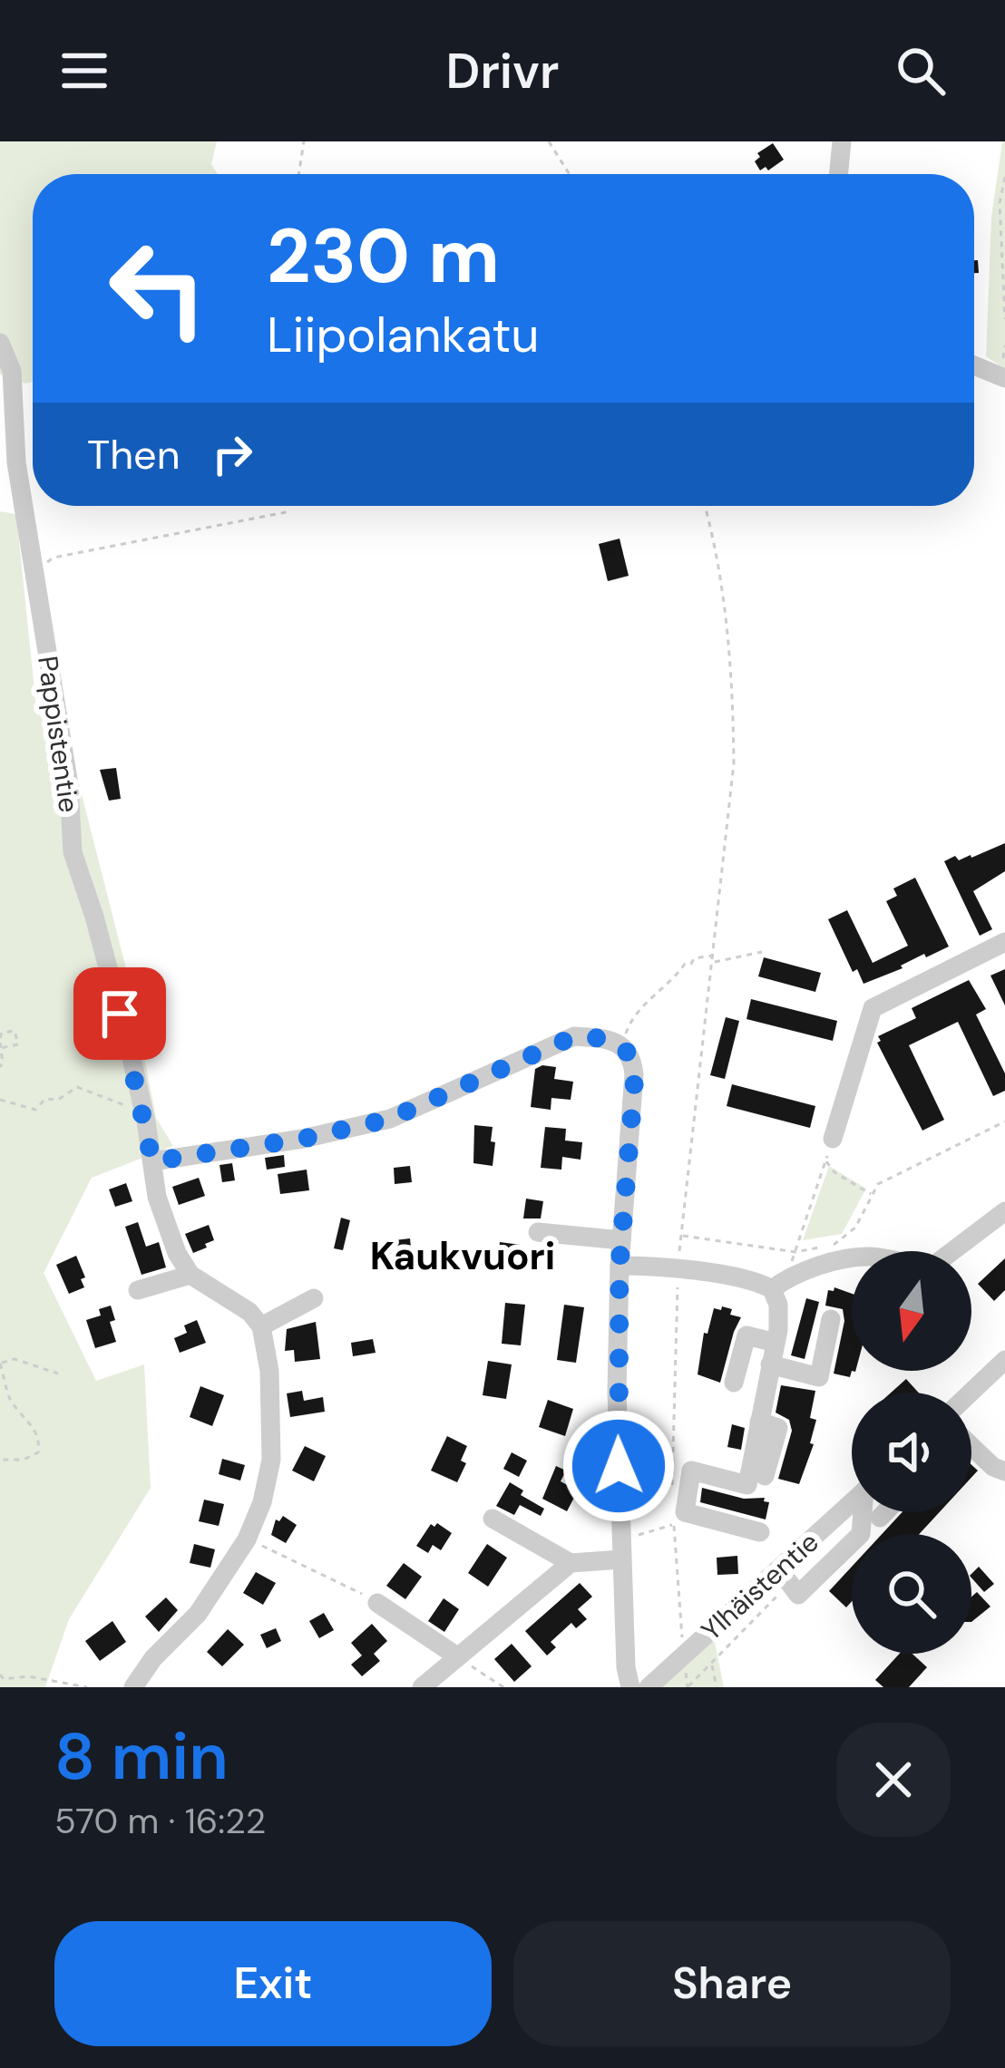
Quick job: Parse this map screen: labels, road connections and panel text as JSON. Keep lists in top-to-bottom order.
{
  "streets": {
    "street": ["Pappistentie", "Ylhäistentie"]
  },
  "districts": ["Kaukvuori"],
  "north": "bottom",
  "page": {
    "header": "Drivr",
    "turn": ["230 m", "Liipolankatu"],
    "then": "Then",
    "heading": ["8 min", "570 m · 16:22"],
    "buttons": ["Exit", "Share"]
  }
}
